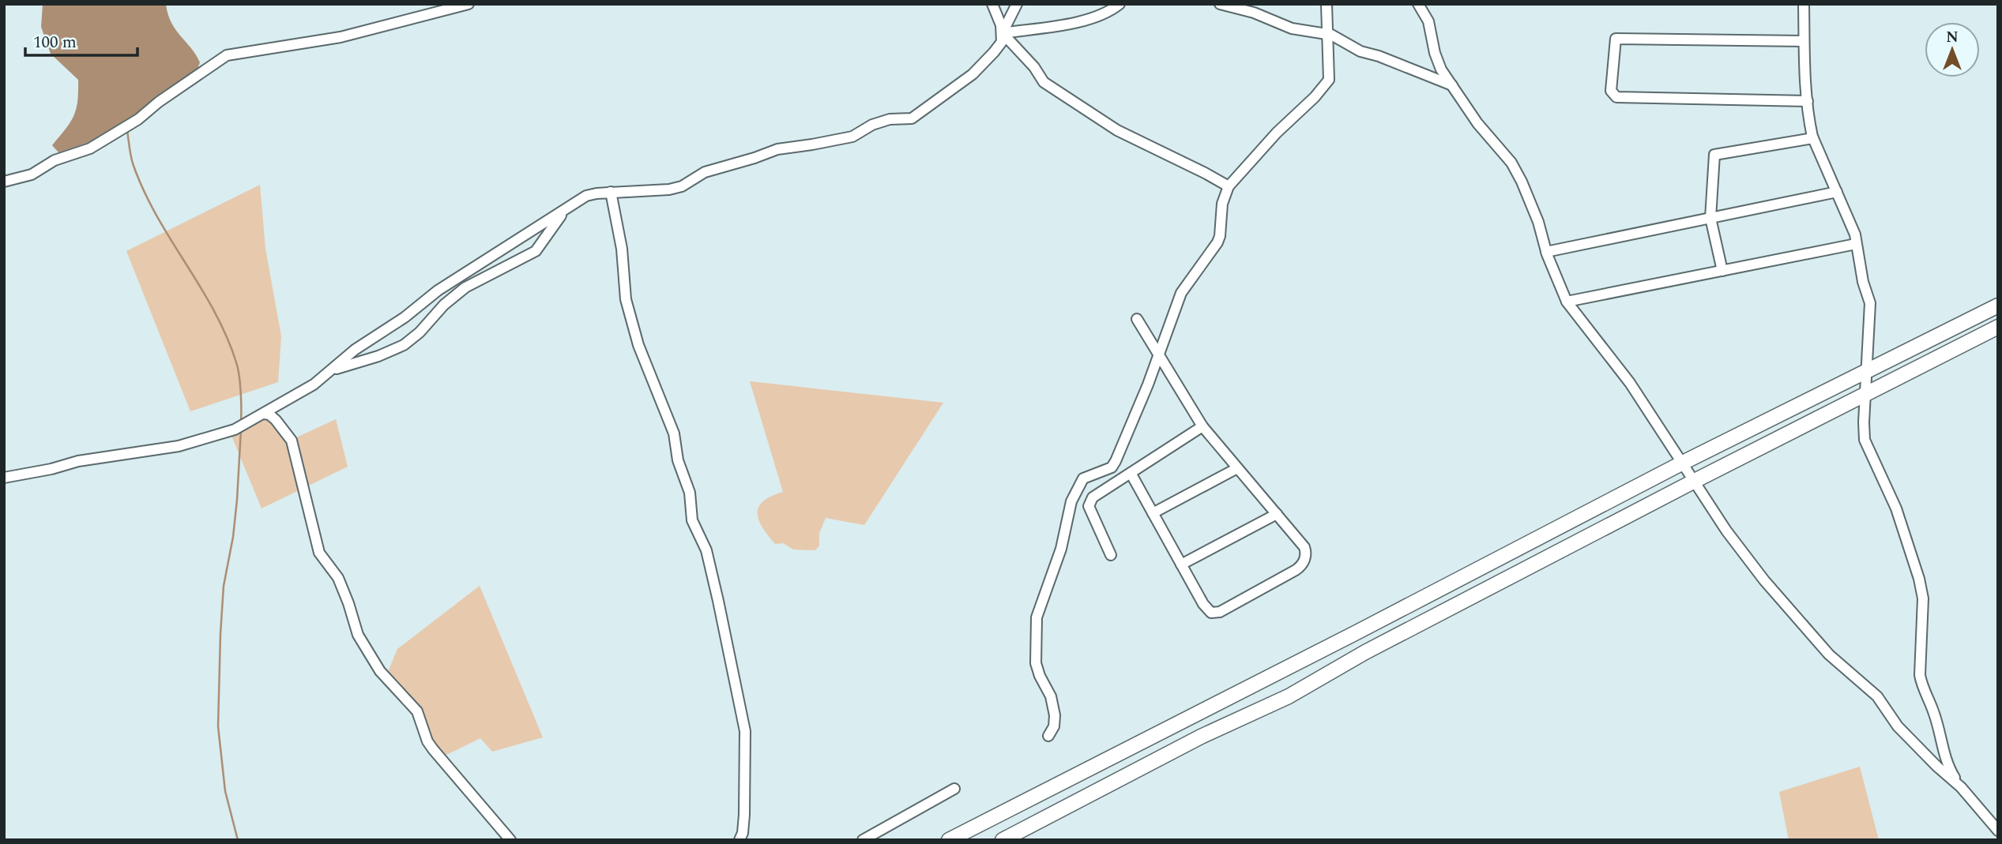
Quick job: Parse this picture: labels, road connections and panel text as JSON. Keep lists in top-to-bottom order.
{
  "scale_bar": "100 m",
  "north": "top"
}
